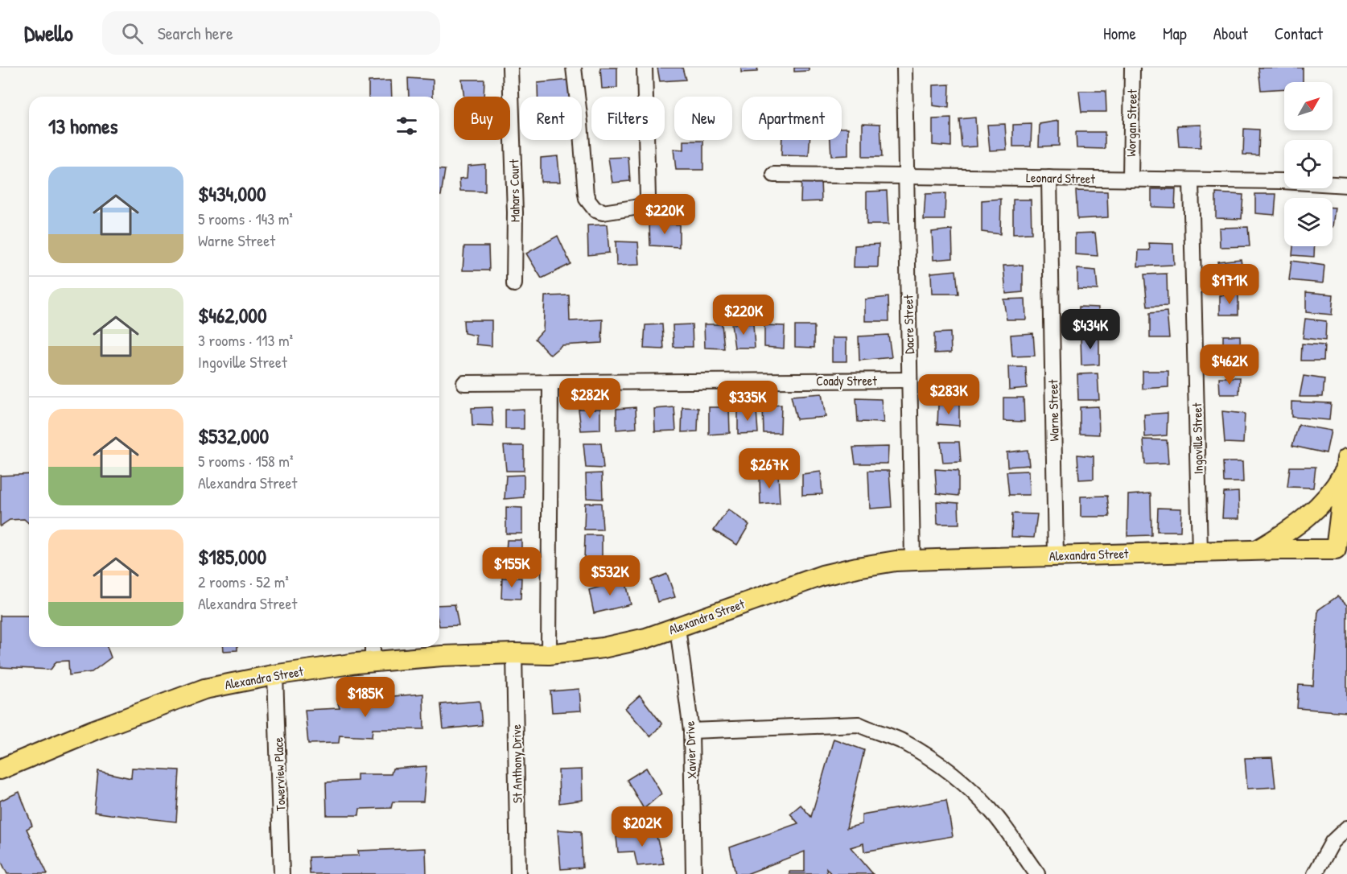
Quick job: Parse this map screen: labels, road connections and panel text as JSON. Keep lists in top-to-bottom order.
{
  "streets": {
    "main road": ["Alexandra Street"],
    "street": [
      "Worgan Street",
      "Leonard Street",
      "Mahars Court",
      "Dacre Street",
      "Coady Street",
      "Warne Street",
      "Ingoville Street",
      "Xavier Drive",
      "St Anthony Drive",
      "Towerview Place"
    ]
  },
  "crossings": [
    ["Worgan Street", "Leonard Street"],
    ["Leonard Street", "Dacre Street"],
    ["Leonard Street", "Warne Street"],
    ["Leonard Street", "Ingoville Street"],
    ["Dacre Street", "Coady Street"],
    ["Dacre Street", "Alexandra Street"],
    ["Warne Street", "Alexandra Street"],
    ["Ingoville Street", "Alexandra Street"],
    ["Alexandra Street", "Xavier Drive"],
    ["Alexandra Street", "St Anthony Drive"],
    ["Alexandra Street", "Towerview Place"]
  ],
  "north": "top right",
  "page": {
    "header": "Dwello",
    "search": "Search here",
    "nav": [
      "Home",
      "Map",
      "About",
      "Contact"
    ],
    "chip": [
      "Buy",
      "Rent",
      "Filters",
      "New",
      "Apartment"
    ],
    "heading": "13 homes",
    "list": [
      {
        "name": "$434,000",
        "note": "5 rooms · 143 m² · Warne Street"
      },
      {
        "name": "$462,000",
        "note": "3 rooms · 113 m² · Ingoville Street"
      },
      {
        "name": "$532,000",
        "note": "5 rooms · 158 m² · Alexandra Street"
      },
      {
        "name": "$185,000",
        "note": "2 rooms · 52 m² · Alexandra Street"
      }
    ],
    "price": [
      "$220K",
      "$171K",
      "$220K",
      "$434K",
      "$462K",
      "$283K",
      "$282K",
      "$335K",
      "$267K",
      "$155K",
      "$532K",
      "$185K",
      "$202K"
    ]
  }
}
